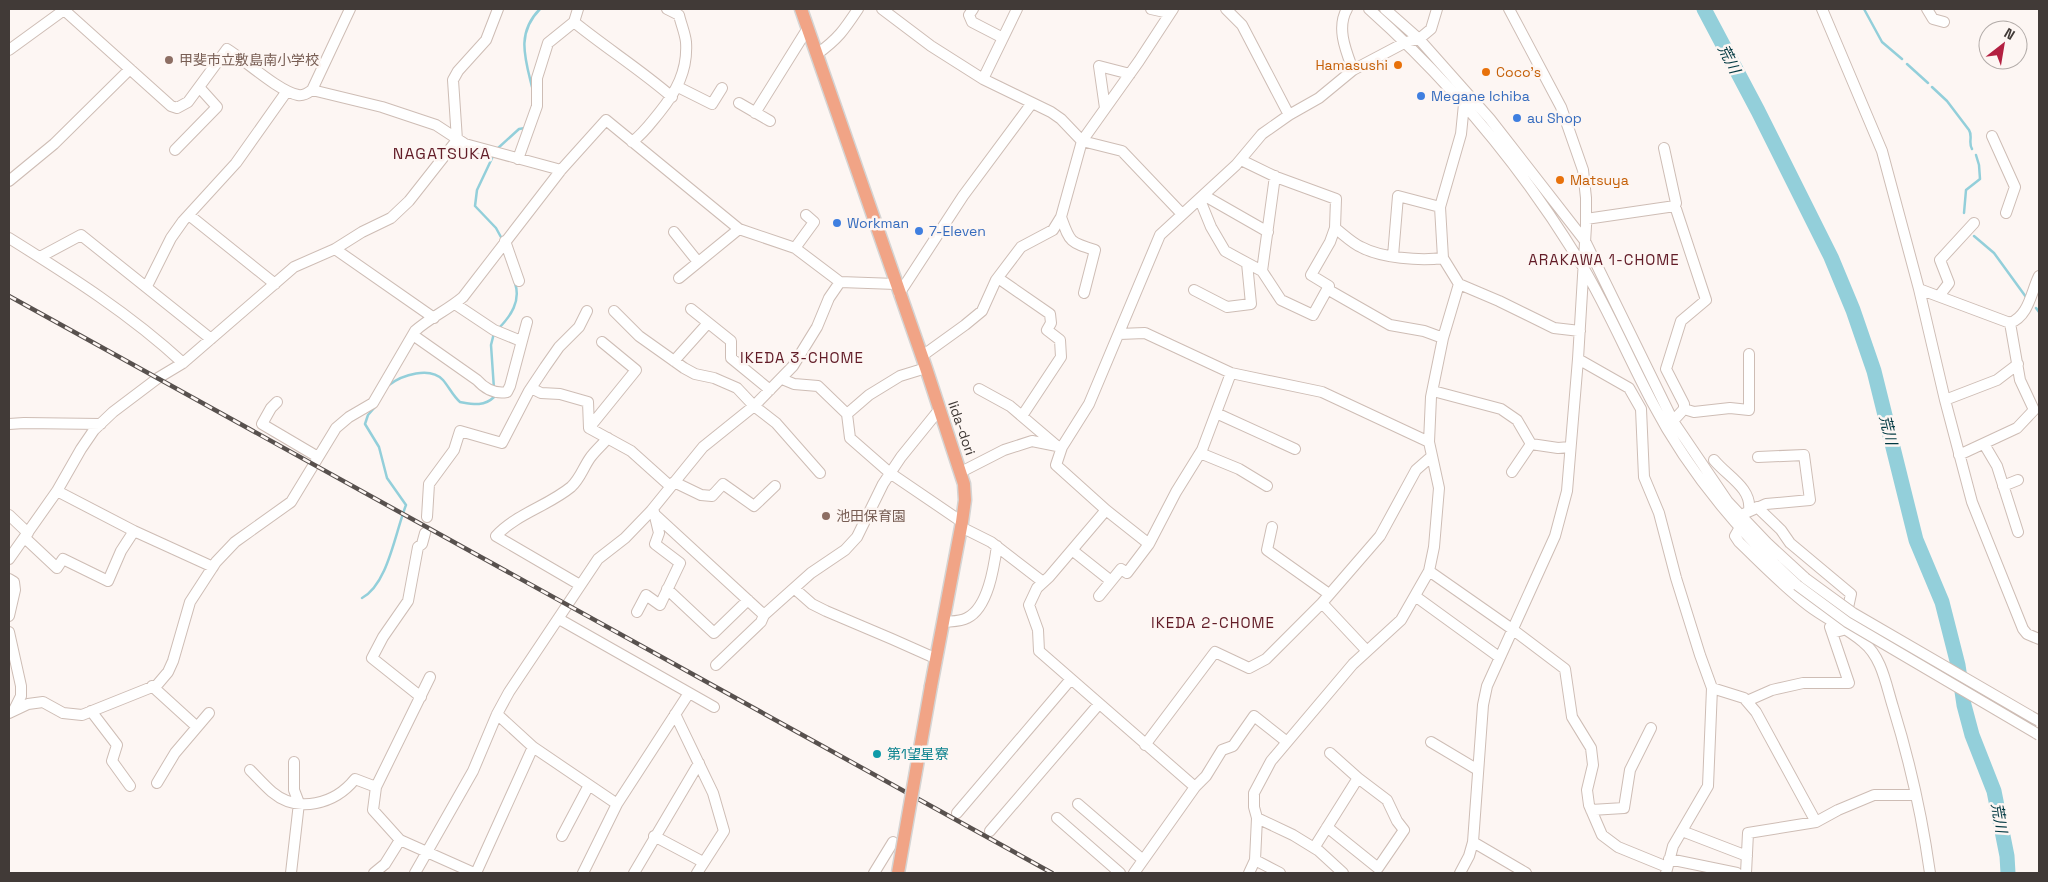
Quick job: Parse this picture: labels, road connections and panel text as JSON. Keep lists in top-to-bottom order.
{
  "streets": {
    "main road": ["Iida-dori"]
  },
  "districts": [
    "NAGATSUKA",
    "ARAKAWA 1-CHOME",
    "IKEDA 3-CHOME",
    "IKEDA 2-CHOME"
  ],
  "water": ["荒川"],
  "places": [
    "甲斐市立敷島南小学校",
    "Hamasushi",
    "Coco's",
    "Megane Ichiba",
    "au Shop",
    "Matsuya",
    "Workman",
    "7-Eleven",
    "池田保育園",
    "第1望星寮"
  ],
  "north": "top right"
}
